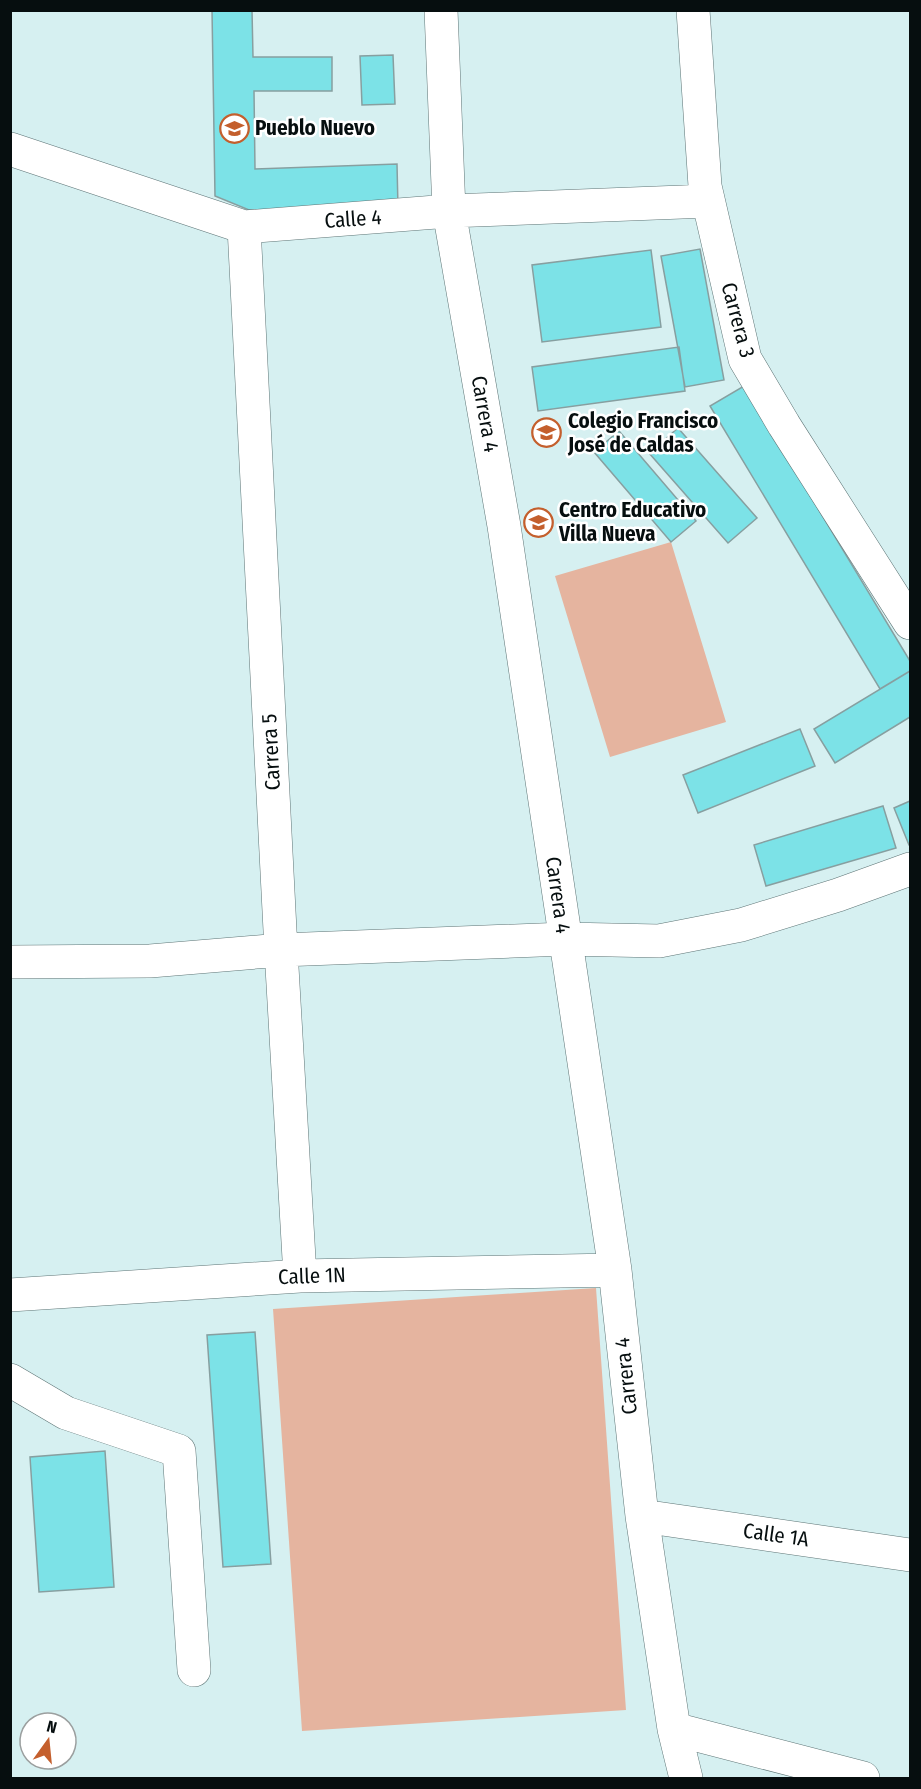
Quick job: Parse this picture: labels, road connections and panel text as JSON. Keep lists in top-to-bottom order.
{
  "streets": {
    "street": [
      "Calle 4",
      "Carrera 3",
      "Carrera 4",
      "Carrera 5",
      "Calle 1N",
      "Calle 1A"
    ]
  },
  "crossings": [
    ["Calle 4", "Carrera 3"],
    ["Calle 4", "Carrera 4"],
    ["Calle 4", "Carrera 5"],
    ["Carrera 4", "Calle 1N"],
    ["Carrera 4", "Calle 1A"],
    ["Carrera 5", "Calle 1N"]
  ],
  "places": {
    "school or university": ["Pueblo Nuevo", "Colegio Francisco José de Caldas", "Centro Educativo Villa Nueva"]
  },
  "north": "top"
}
